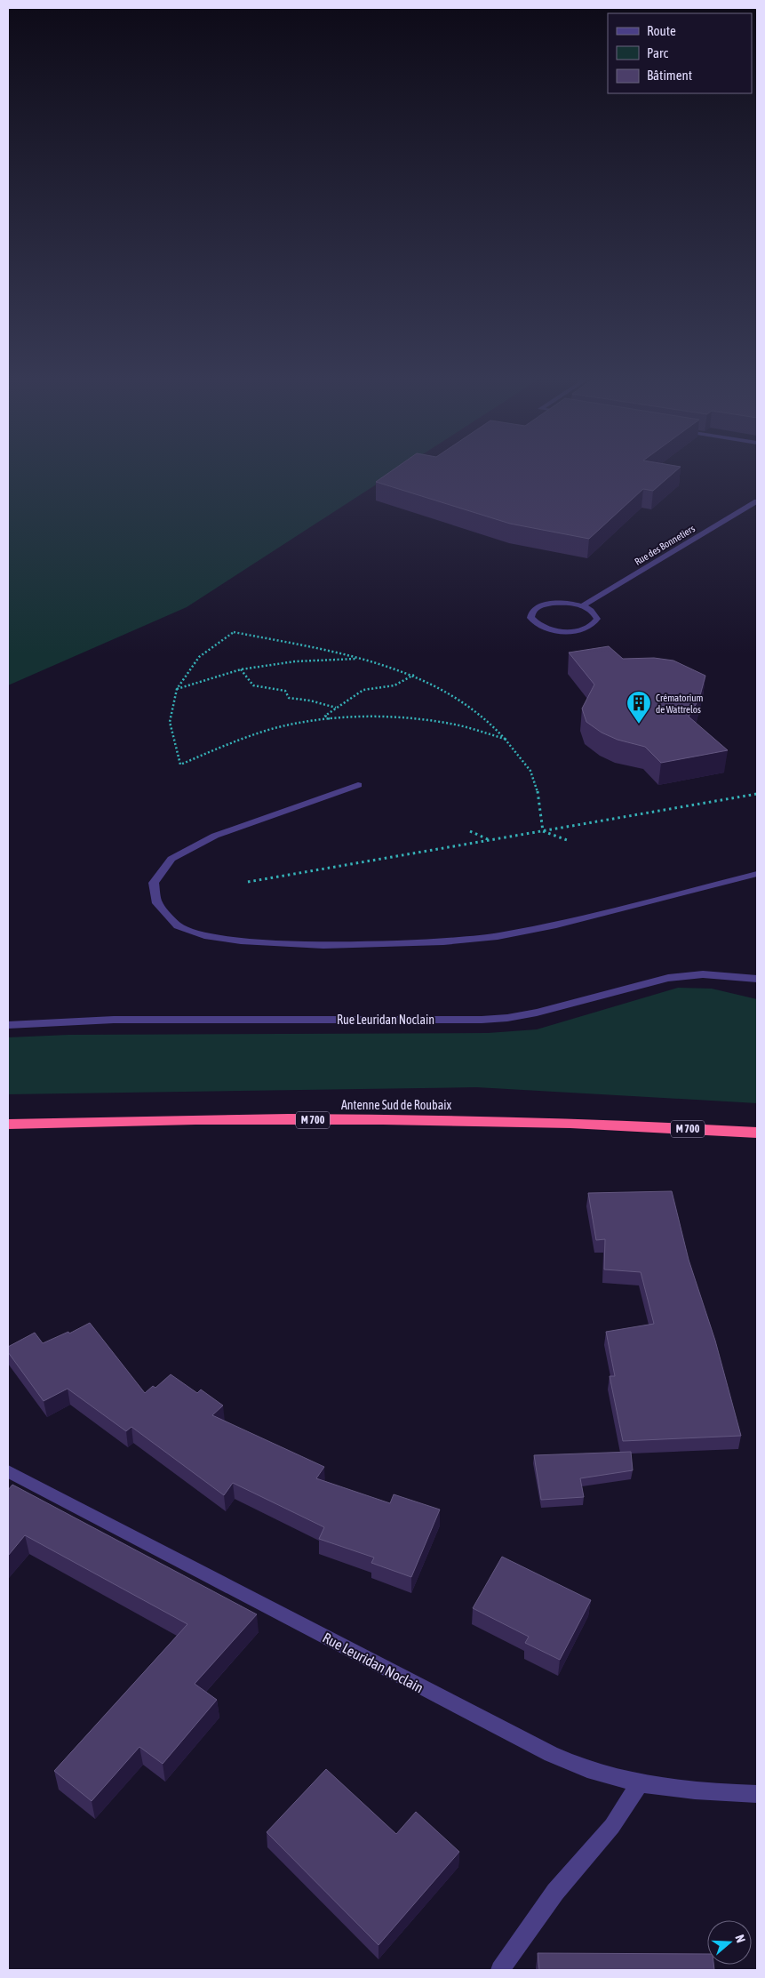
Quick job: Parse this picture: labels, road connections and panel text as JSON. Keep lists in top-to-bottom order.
{
  "streets": {
    "highway": ["Antenne Sud de Roubaix", "M 700"],
    "street": ["Rue des Bonnetiers", "Rue Leuridan Noclain"]
  },
  "places": {
    "building": ["Crématorium de Wattrelos"]
  },
  "legend": ["Route", "Parc", "Bâtiment"],
  "north": "right"
}
